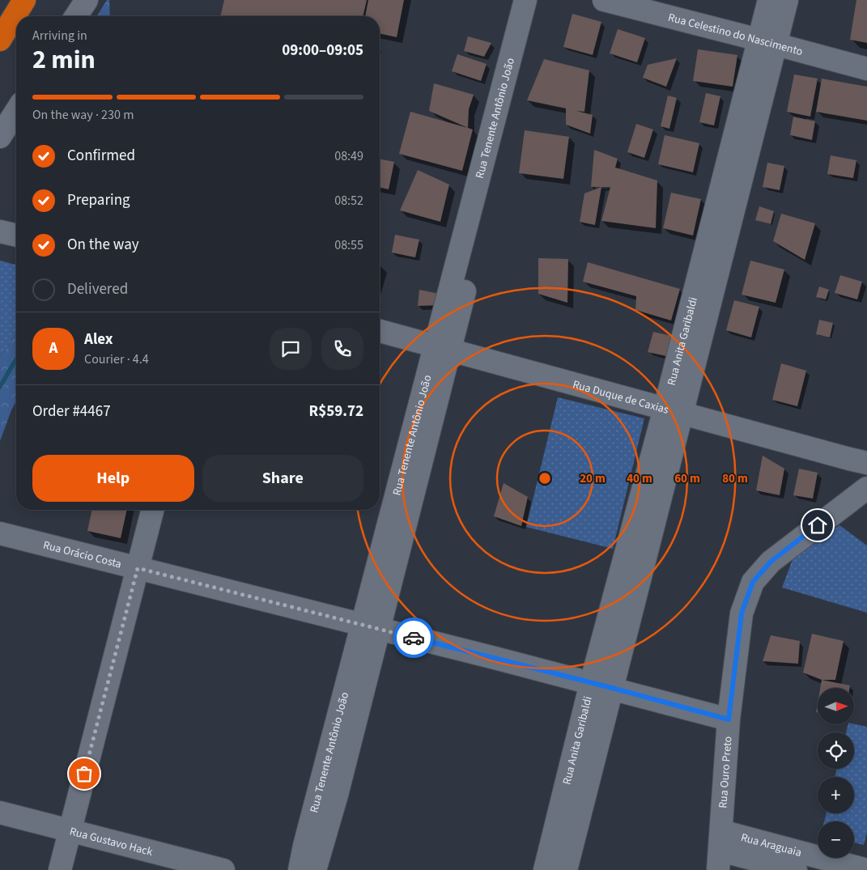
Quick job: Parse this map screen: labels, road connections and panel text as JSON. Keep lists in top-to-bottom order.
{
  "streets": {
    "street": [
      "Rua Celestino do Nascimento",
      "Rua Tenente Antônio João",
      "Rua Anita Garibaldi",
      "Rua Duque de Caxias",
      "Rua Orácio Costa",
      "Rua Ouro Preto",
      "Rua Gustavo Hack",
      "Rua Araguaia"
    ]
  },
  "crossings": [
    ["Rua Celestino do Nascimento", "Rua Anita Garibaldi"],
    ["Rua Tenente Antônio João", "Rua Duque de Caxias"],
    ["Rua Tenente Antônio João", "Rua Orácio Costa"],
    ["Rua Anita Garibaldi", "Rua Duque de Caxias"],
    ["Rua Anita Garibaldi", "Rua Orácio Costa"],
    ["Rua Orácio Costa", "Rua Ouro Preto"],
    ["Rua Ouro Preto", "Rua Araguaia"]
  ],
  "north": "right",
  "page": {
    "heading": ["2 min", "Arriving in", "09:00–09:05"],
    "panel": [
      "Alex",
      "Courier · 4.4",
      "Order #4467",
      "R$59.72"
    ],
    "bar": "On the way · 230 m",
    "list": [
      ["Confirmed", "08:49"],
      ["Preparing", "08:52"],
      ["On the way", "08:55"],
      "Delivered"
    ],
    "round": "A",
    "buttons": ["Help", "Share"],
    "map_buttons": ["+", "−"]
  },
  "rings": [
    "20 m",
    "40 m",
    "60 m",
    "80 m"
  ]
}
